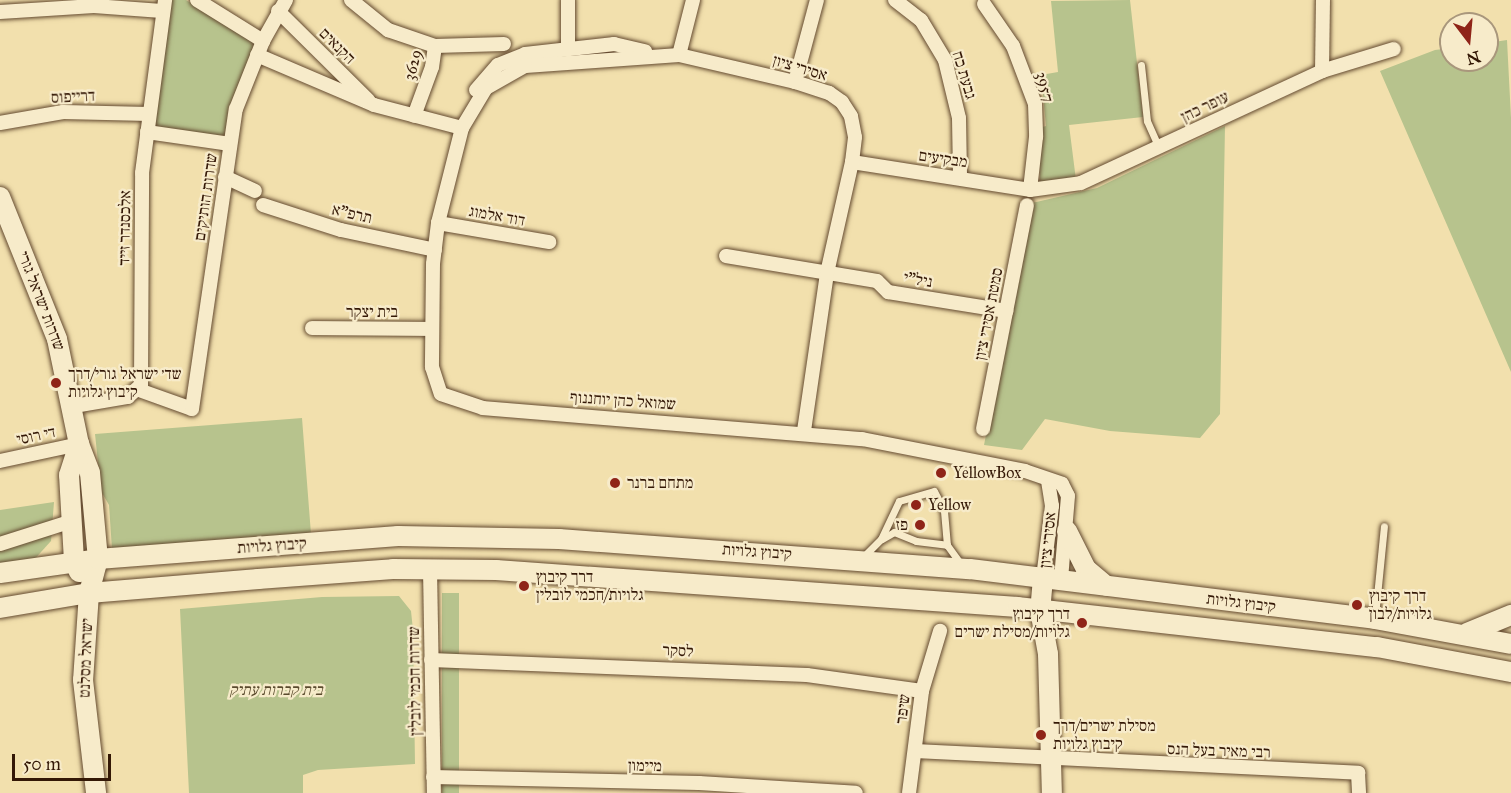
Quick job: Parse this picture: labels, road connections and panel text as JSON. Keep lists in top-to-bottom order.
{
  "streets": {
    "main road": ["שדרות ישראל גורי", "קיבוץ גלויות", "ישראל מסלנט"],
    "street": [
      "הקנאים",
      "3629",
      "אסירי ציון",
      "גבעת כח",
      "3957",
      "דרייפוס",
      "עופר כהן",
      "מבקיעים",
      "שדרות הותיקים",
      "תרפ\"א",
      "דוד אלמוג",
      "אלכסנדר זייד",
      "ניל\"י",
      "בית יצקר",
      "סמטת אסירי ציון",
      "שמואל כהן יוחננוף",
      "די רוסי",
      "לסקר",
      "שדרות חכמי לובלין",
      "שיפר",
      "רבי מאיר בעל הנס",
      "מיימון"
    ]
  },
  "crossings": [
    ["הקנאים", "3629"],
    ["הקנאים", "אסירי ציון"],
    ["הקנאים", "שדרות הותיקים"],
    ["אסירי ציון", "מבקיעים"],
    ["אסירי ציון", "תרפ\"א"],
    ["אסירי ציון", "דוד אלמוג"],
    ["אסירי ציון", "ניל\"י"],
    ["אסירי ציון", "בית יצקר"],
    ["אסירי ציון", "שמואל כהן יוחננוף"],
    ["אסירי ציון", "קיבוץ גלויות"],
    ["גבעת כח", "מבקיעים"],
    ["3957", "עופר כהן"],
    ["3957", "מבקיעים"],
    ["דרייפוס", "אלכסנדר זייד"],
    ["עופר כהן", "מבקיעים"],
    ["שדרות הותיקים", "אלכסנדר זייד"],
    ["ניל\"י", "סמטת אסירי ציון"],
    ["שדרות ישראל גורי", "די רוסי"],
    ["שדרות ישראל גורי", "קיבוץ גלויות"],
    ["שדרות ישראל גורי", "ישראל מסלנט"],
    ["קיבוץ גלויות", "ישראל מסלנט"],
    ["קיבוץ גלויות", "שדרות חכמי לובלין"],
    ["לסקר", "שדרות חכמי לובלין"],
    ["לסקר", "שיפר"],
    ["שדרות חכמי לובלין", "מיימון"],
    ["שיפר", "רבי מאיר בעל הנס"]
  ],
  "parks": ["בית קברות עתיק"],
  "places": [
    "שד׳ ישראל גורי/דרך קיבוץ גלויות",
    "YellowBox",
    "מתחם ברנר",
    "Yellow",
    "פז",
    "דרך קיבוץ גלויות/חכמי לובלין",
    "דרך קיבוץ גלויות/לבון",
    "דרך קיבוץ גלויות/מסילת ישרים",
    "מסילת ישרים/דרך קיבוץ גלויות"
  ],
  "scale_bar": "50 m",
  "north": "bottom"
}
